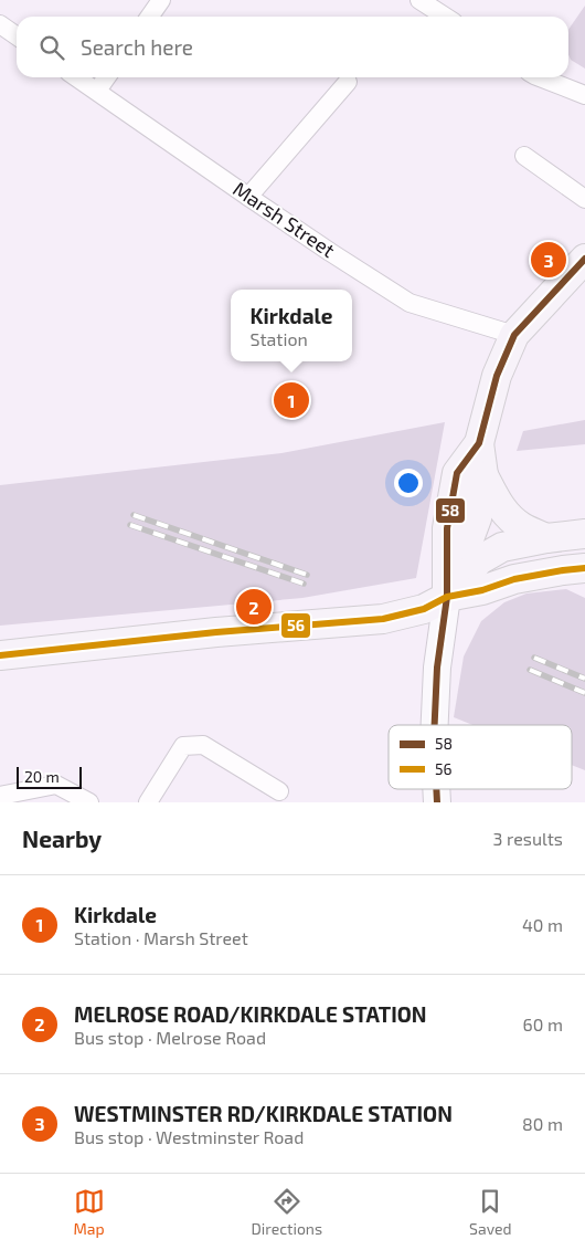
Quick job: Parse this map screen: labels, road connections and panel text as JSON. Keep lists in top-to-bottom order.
{
  "streets": {
    "street": ["Marsh Street"]
  },
  "lines": ["transit line 58", "transit line 56"],
  "legend": ["58", "56"],
  "scale_bar": "20 m",
  "page": {
    "search": "Search here",
    "pins": ["3", "1", "2"],
    "popup": ["Kirkdale", "Station"],
    "scale": "20 m",
    "heading": ["Nearby", "3 results"],
    "list": [
      {
        "mark": "1",
        "name": "Kirkdale",
        "note": "Station · Marsh Street",
        "value": "40 m"
      },
      {
        "mark": "2",
        "name": "MELROSE ROAD/KIRKDALE STATION",
        "note": "Bus stop · Melrose Road",
        "value": "60 m"
      },
      {
        "mark": "3",
        "name": "WESTMINSTER RD/KIRKDALE STATION",
        "note": "Bus stop · Westminster Road",
        "value": "80 m"
      }
    ],
    "nav": ["Map", "Directions", "Saved"]
  }
}
